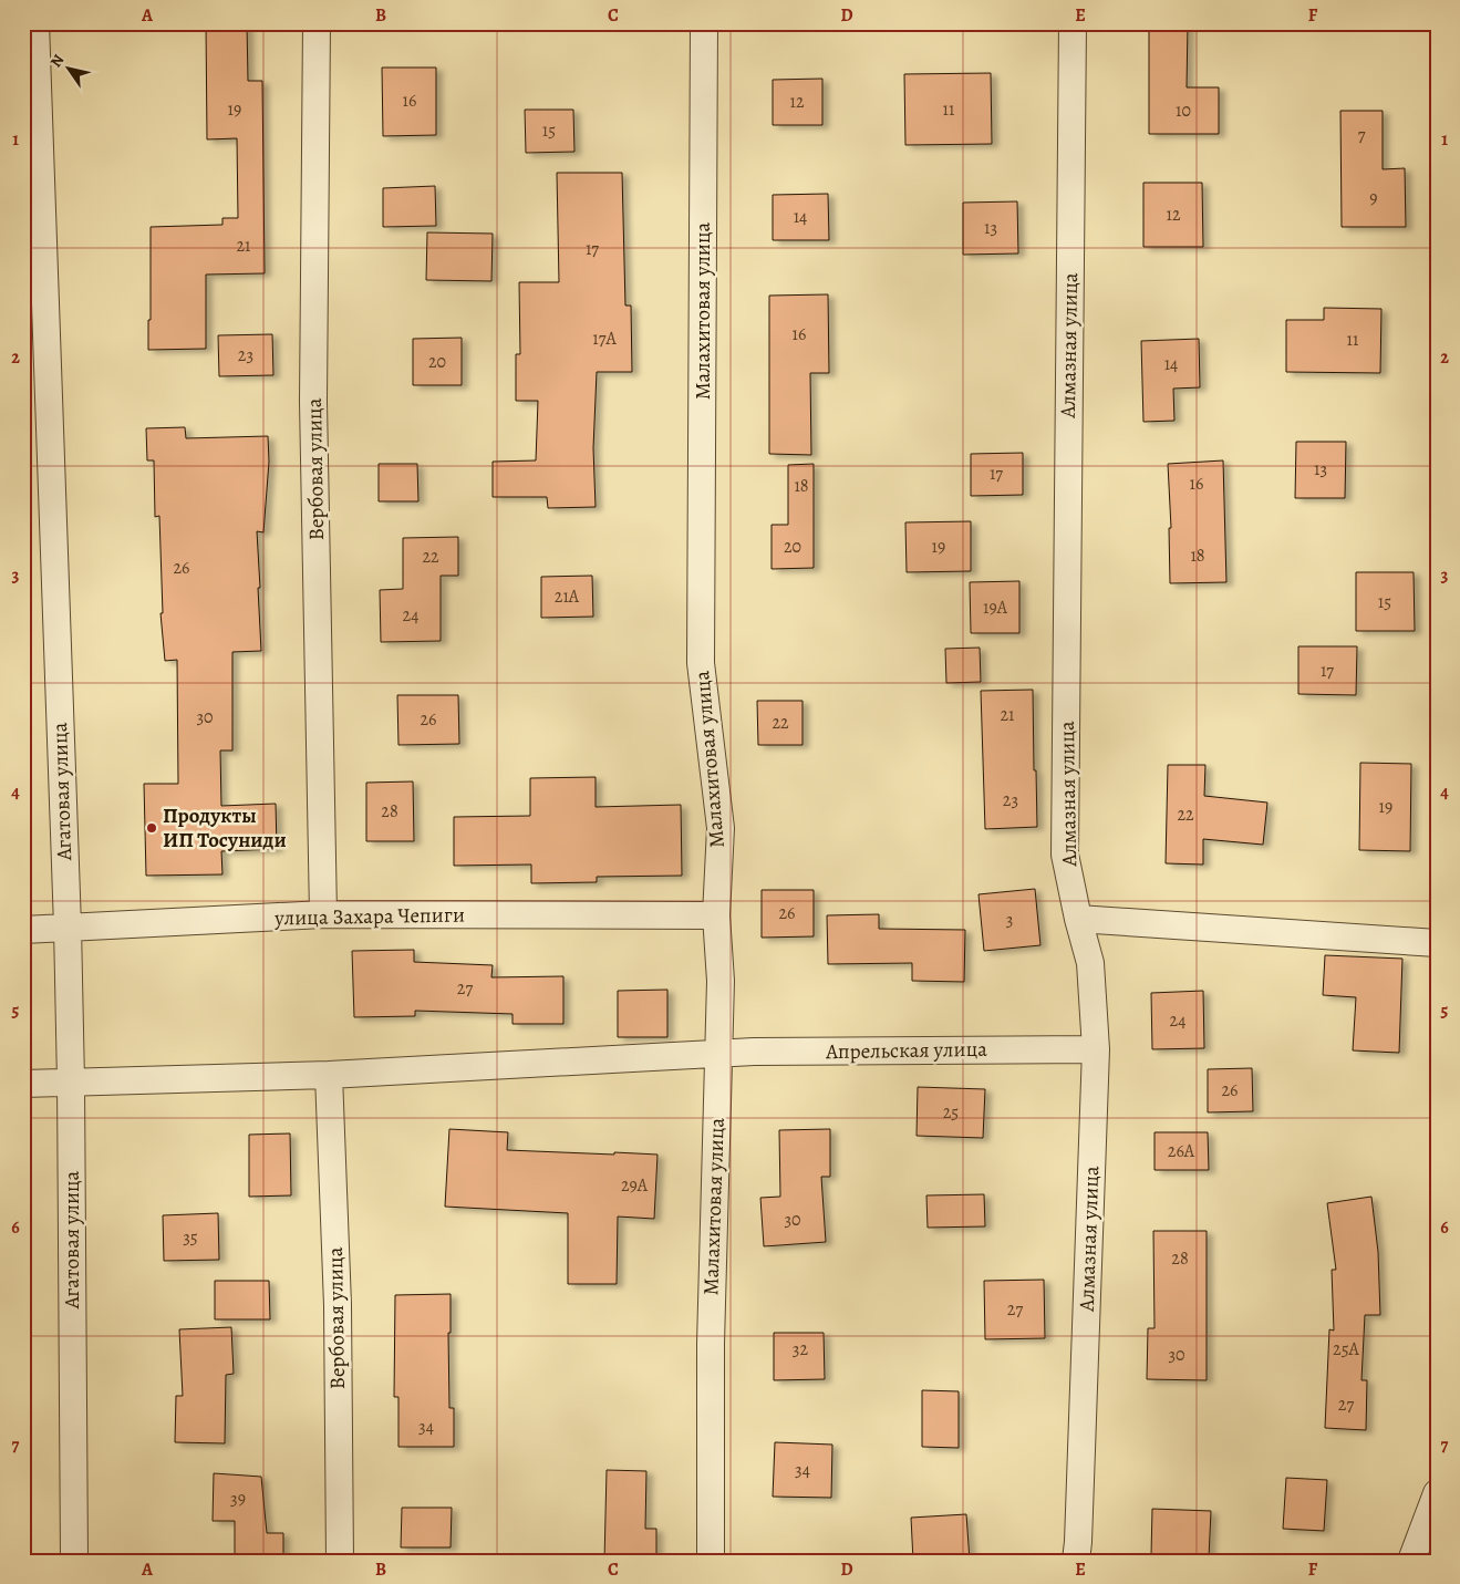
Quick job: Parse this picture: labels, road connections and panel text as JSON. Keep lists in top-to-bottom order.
{
  "streets": {
    "street": [
      "Малахитовая улица",
      "Алмазная улица",
      "Вербовая улица",
      "Агатовая улица",
      "улица Захара Чепиги",
      "Апрельская улица"
    ]
  },
  "crossings": [
    ["Малахитовая улица", "улица Захара Чепиги"],
    ["Малахитовая улица", "Апрельская улица"],
    ["Алмазная улица", "Апрельская улица"],
    ["Вербовая улица", "улица Захара Чепиги"],
    ["Вербовая улица", "Апрельская улица"],
    ["Агатовая улица", "улица Захара Чепиги"],
    ["Агатовая улица", "Апрельская улица"]
  ],
  "places": ["Продукты ИП Тосуниди"],
  "house_numbers": [
    "16",
    "12",
    "19",
    "11",
    "10",
    "15",
    "7",
    "9",
    "12",
    "14",
    "13",
    "21",
    "17",
    "16",
    "17А",
    "11",
    "23",
    "20",
    "14",
    "13",
    "17",
    "16",
    "18",
    "20",
    "19",
    "18",
    "22",
    "26",
    "21А",
    "15",
    "19А",
    "24",
    "17",
    "21",
    "30",
    "26",
    "22",
    "23",
    "19",
    "28",
    "22",
    "26",
    "3",
    "27",
    "24",
    "26",
    "25",
    "26А",
    "29А",
    "30",
    "35",
    "28",
    "27",
    "32",
    "25А",
    "30",
    "27",
    "34",
    "34",
    "39"
  ],
  "north": "top left",
  "grid": {
    "columns": [
      "A",
      "B",
      "C",
      "D",
      "E",
      "F"
    ],
    "rows": [
      "1",
      "2",
      "3",
      "4",
      "5",
      "6",
      "7"
    ]
  }
}
